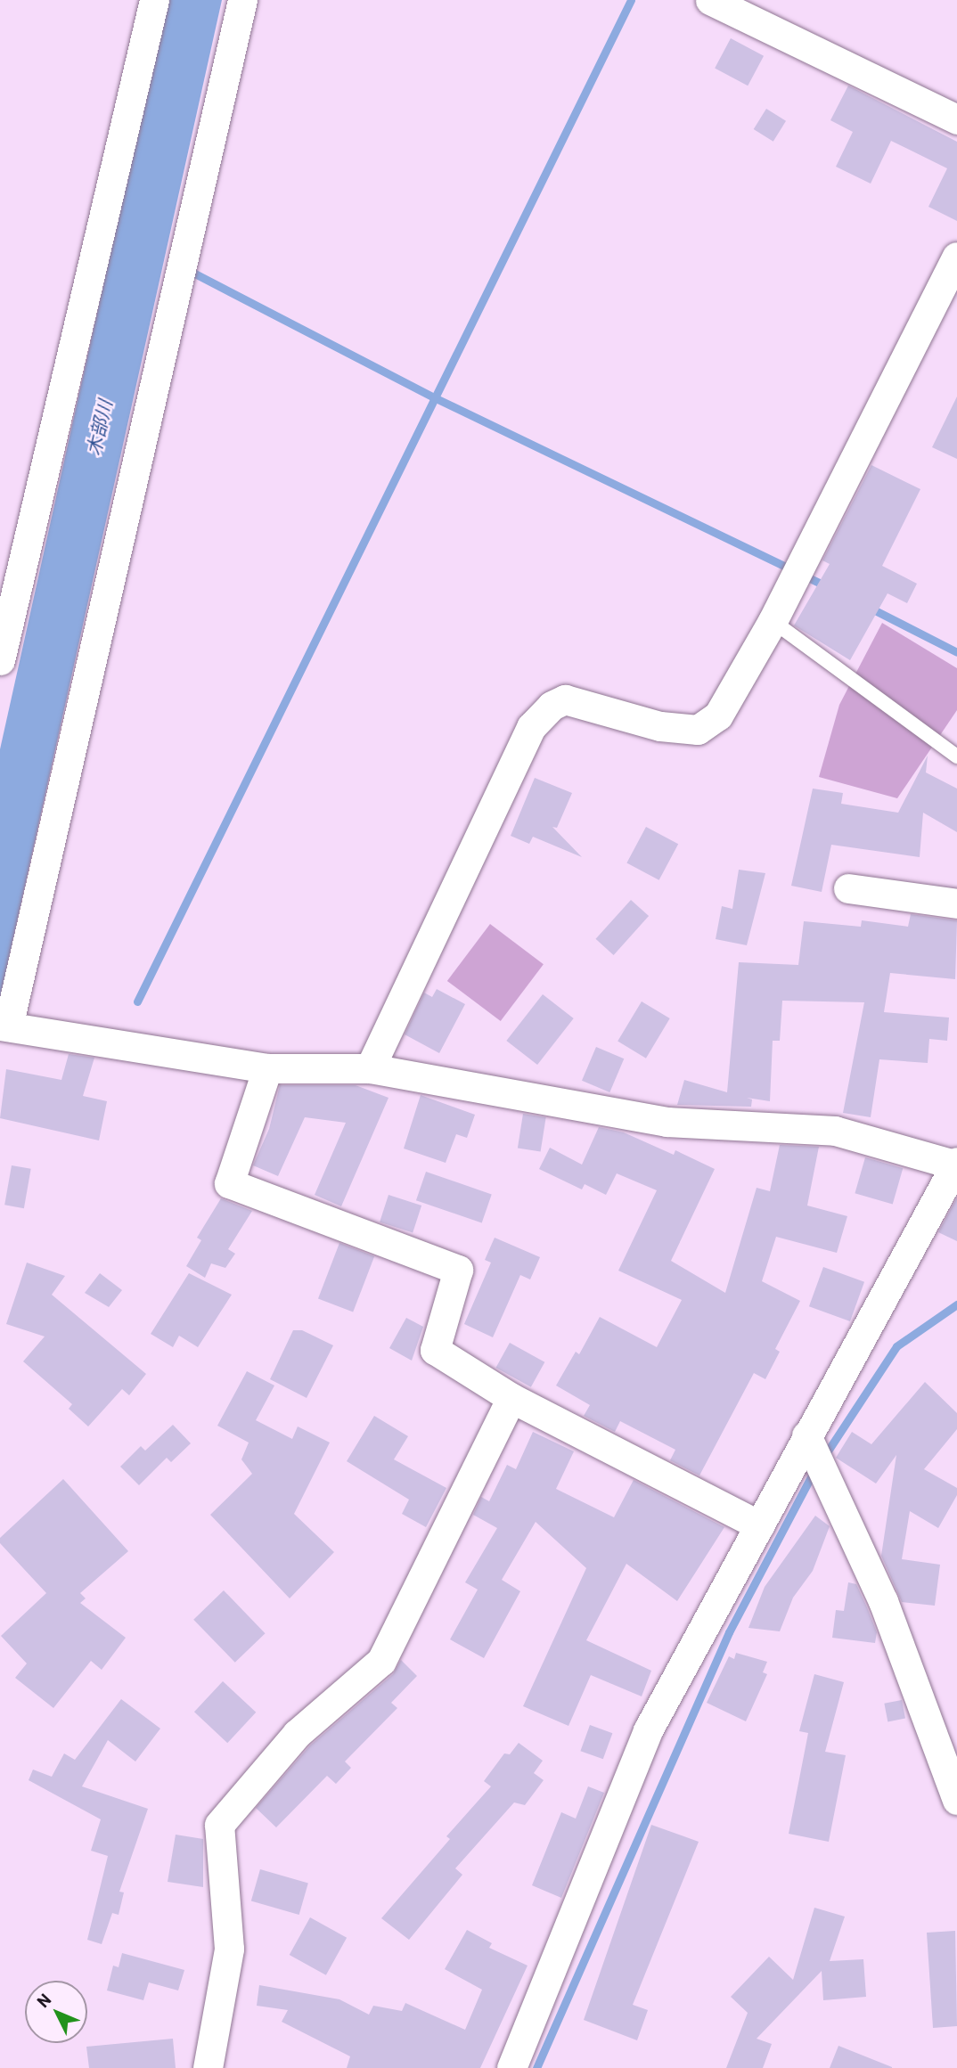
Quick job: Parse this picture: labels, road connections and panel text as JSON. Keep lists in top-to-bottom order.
{
  "water": ["木部川"],
  "north": "top left"
}
